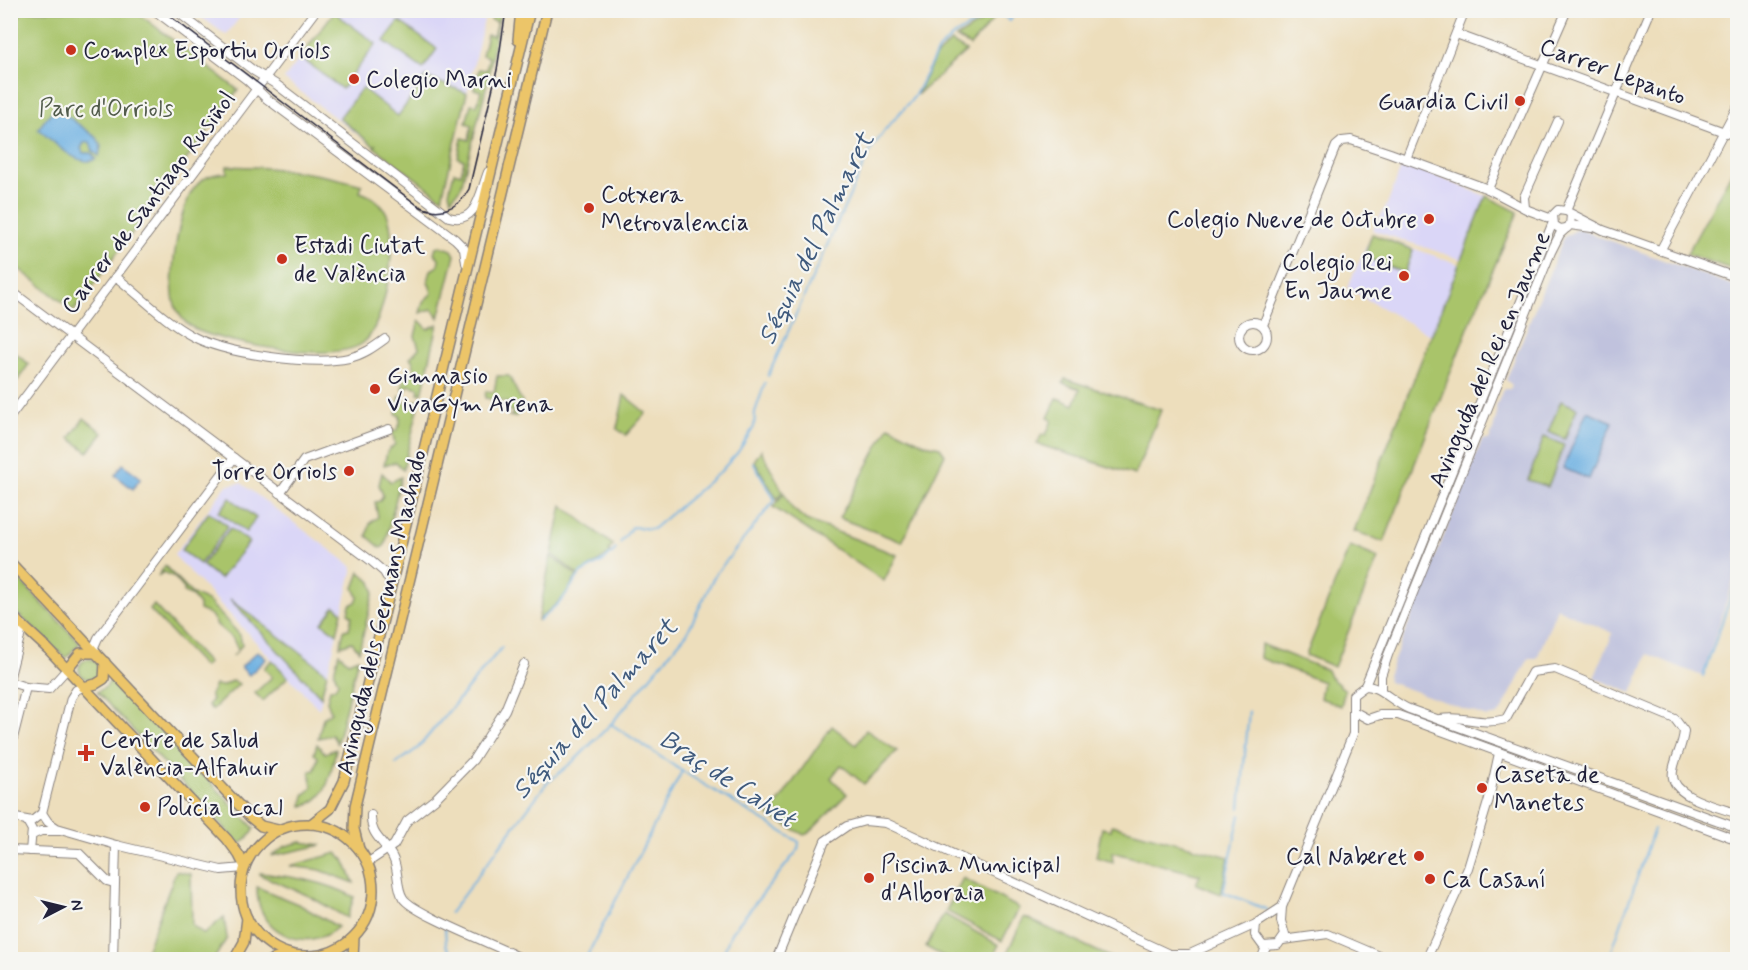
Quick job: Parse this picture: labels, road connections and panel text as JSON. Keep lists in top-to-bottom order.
{
  "streets": {
    "main road": ["Avinguda dels Germans Machado"],
    "street": ["Carrer Lepanto", "Carrer de Santiago Rusiñol", "Avinguda del Rei en Jaume"]
  },
  "water": ["Séquia del Palmaret", "Braç de Calvet"],
  "parks": ["Parc d'Orriols"],
  "places": {
    "other": [
      "Complex Esportiu Orriols",
      "Colegio Marni",
      "Guardia Civil",
      "Cotxera Metrovalencia",
      "Colegio Nueve de Octubre",
      "Estadi Ciutat de València",
      "Colegio Rei En Jaume",
      "Gimnasio VivaGym Arena",
      "Torre Orriols",
      "Caseta de Manetes",
      "Policía Local",
      "Cal Naberet",
      "Piscina Municipal d'Alboraia",
      "Ca Casaní"
    ],
    "health": ["Centre de salud València-Alfahuir"]
  },
  "north": "right"
}
